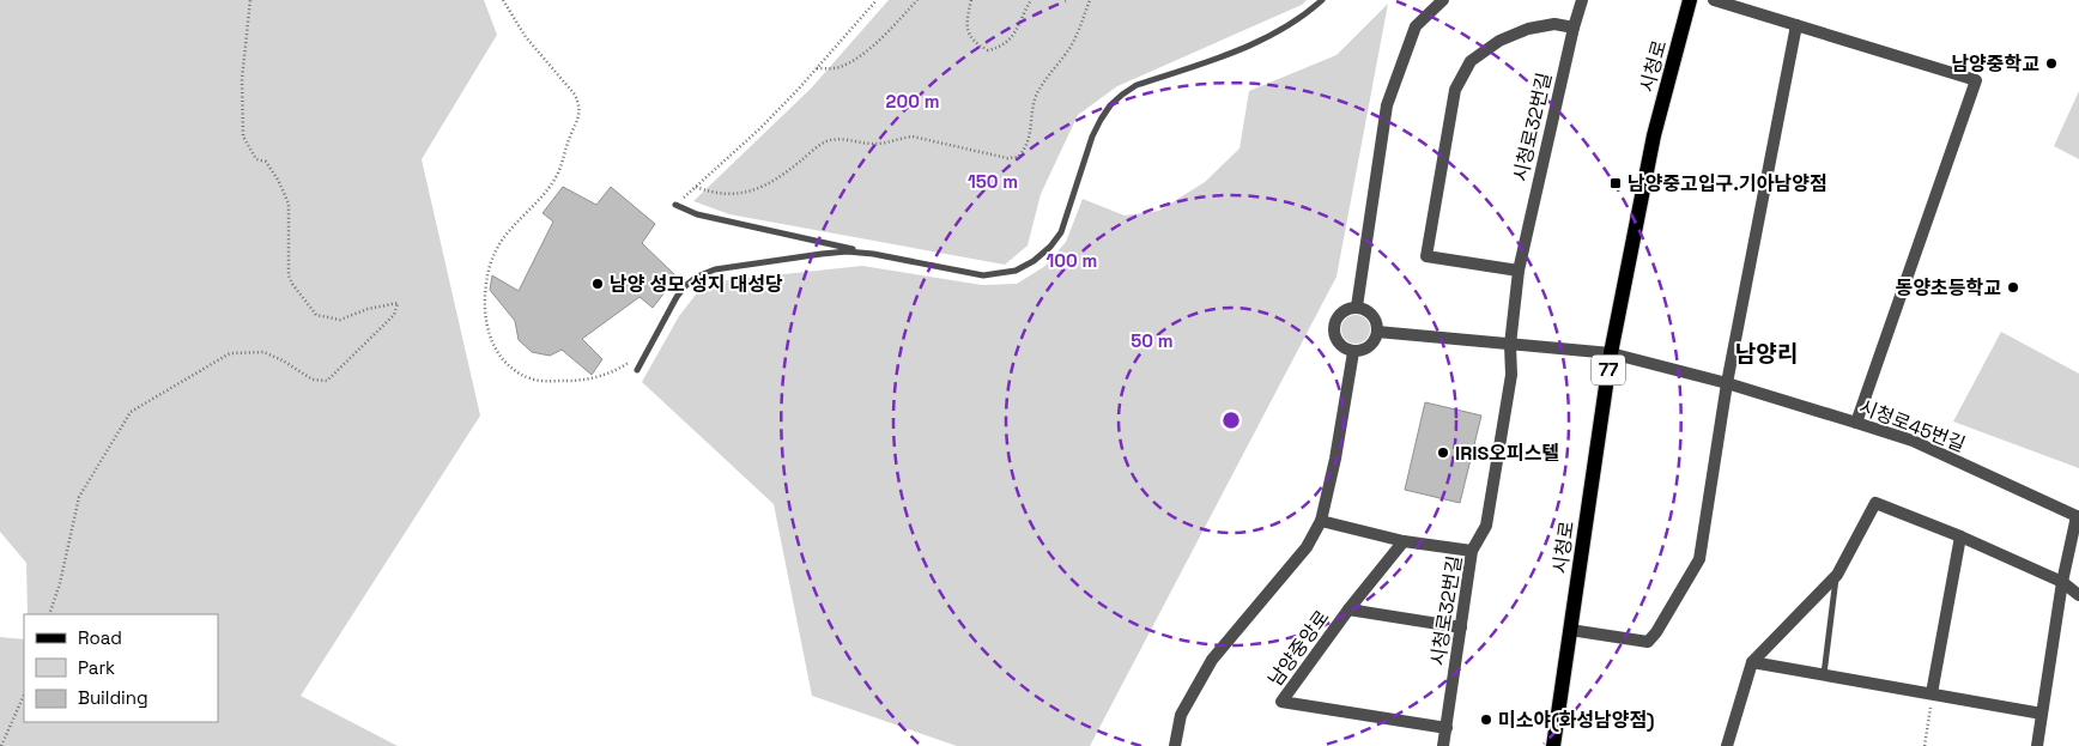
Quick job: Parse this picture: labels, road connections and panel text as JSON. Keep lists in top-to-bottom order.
{
  "streets": {
    "main road": ["시청로", "77"],
    "street": ["시청로32번길", "시청로45번길", "남양중앙로"]
  },
  "crossings": [
    ["시청로", "시청로45번길"],
    ["시청로32번길", "남양중앙로"]
  ],
  "districts": ["남양리"],
  "places": {
    "other": [
      "남양중학교",
      "남양 성모 성지 대성당",
      "동양초등학교",
      "IRIS오피스텔",
      "미소야(화성남양점)"
    ],
    "transit": ["남양중고입구.기아남양점"]
  },
  "legend": ["Road", "Park", "Building"],
  "rings": [
    "200 m",
    "150 m",
    "100 m",
    "50 m"
  ]
}
